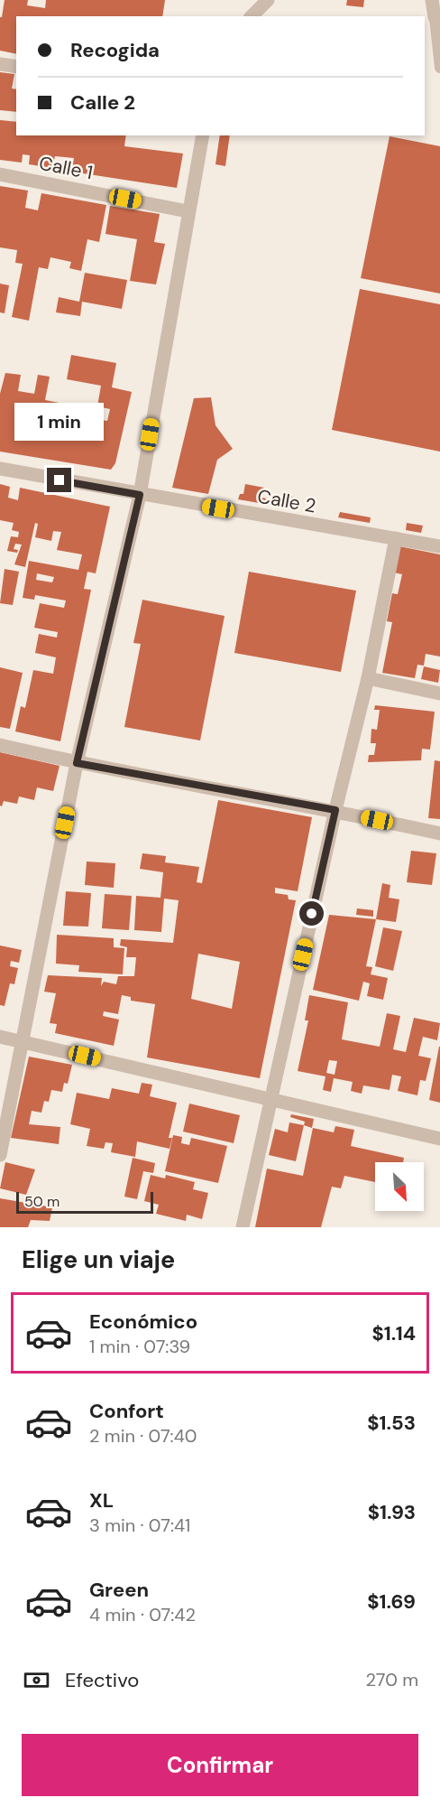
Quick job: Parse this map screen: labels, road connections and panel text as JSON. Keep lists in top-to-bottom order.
{
  "streets": {
    "street": ["Calle 1", "Calle 2"]
  },
  "scale_bar": "50 m",
  "north": "bottom right",
  "page": {
    "banner": ["Recogida", "Calle 2"],
    "bubble": "1 min",
    "scale": "50 m",
    "heading": "Elige un viaje",
    "list": [
      {
        "name": "Económico",
        "note": "1 min · 07:39",
        "value": "$1.14"
      },
      {
        "name": "Confort",
        "note": "2 min · 07:40",
        "value": "$1.53"
      },
      {
        "name": "XL",
        "note": "3 min · 07:41",
        "value": "$1.93"
      },
      {
        "name": "Green",
        "note": "4 min · 07:42",
        "value": "$1.69"
      }
    ],
    "pay": ["Efectivo", "270 m"],
    "buttons": "Confirmar"
  }
}
